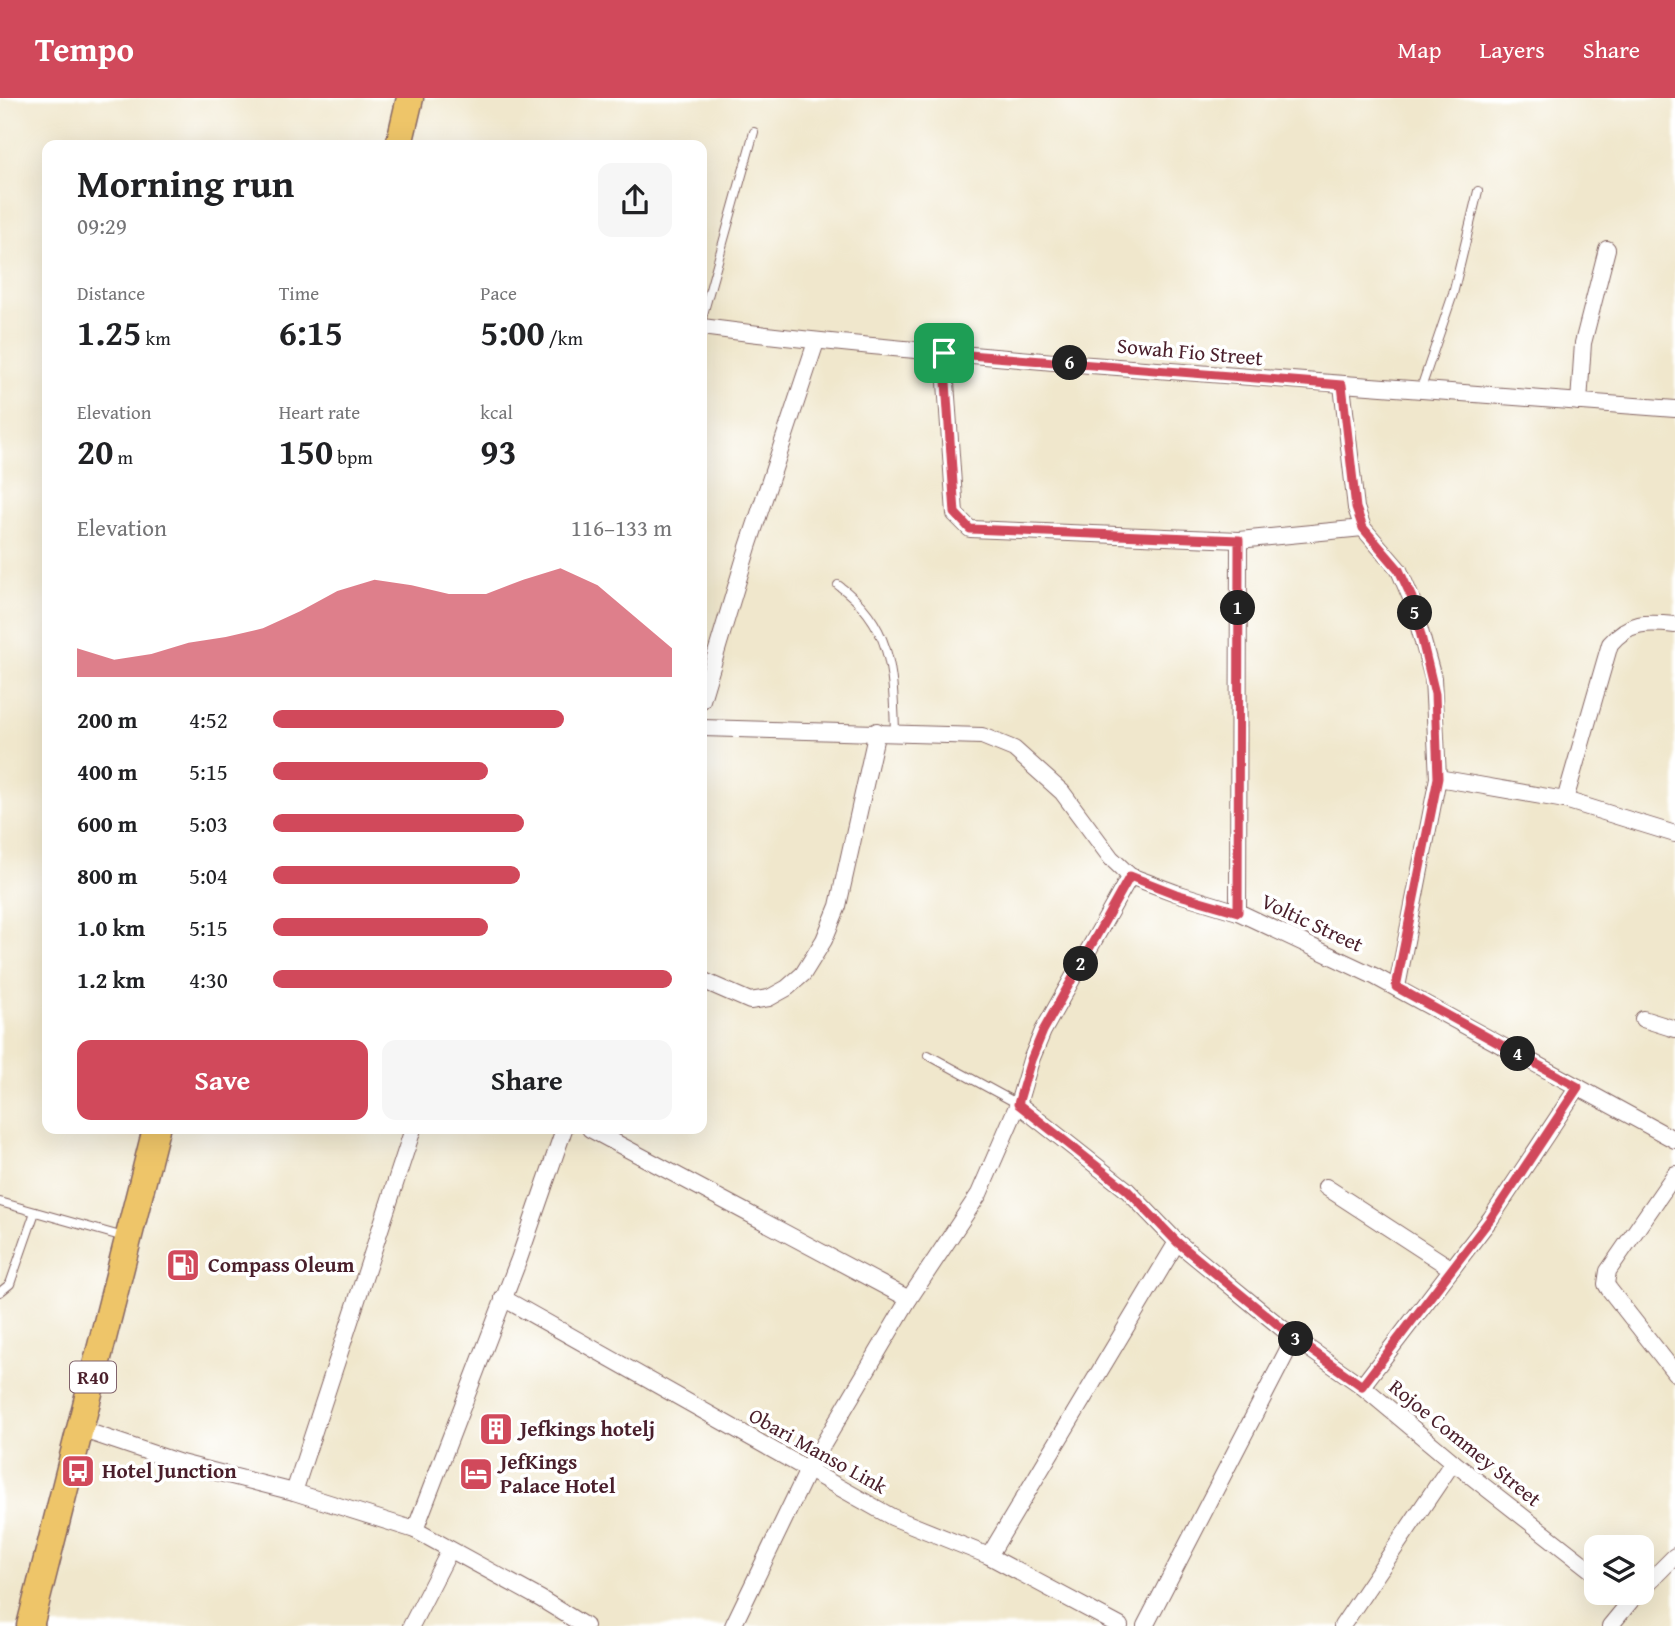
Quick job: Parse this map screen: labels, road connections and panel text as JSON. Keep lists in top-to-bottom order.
{
  "streets": {
    "main road": ["R40"],
    "street": [
      "Sowah Fio Street",
      "Voltic Street",
      "Rojoe Commey Street",
      "Obari Manso Link"
    ]
  },
  "places": {
    "fuel station": ["Compass Oleum"],
    "building": ["Jefkings hotelj"],
    "bus stop": ["Hotel Junction"],
    "hotel": ["JefKings Palace Hotel"]
  },
  "page": {
    "header": "Tempo",
    "nav": ["Map", "Layers", "Share"],
    "heading": ["Morning run", "09:29"],
    "stats": [
      ["Distance", "1.25 km"],
      ["Time", "6:15"],
      ["Pace", "5:00 /km"],
      ["Elevation", "20 m"],
      ["Heart rate", "150 bpm"],
      ["kcal", "93"]
    ],
    "pins": [
      "6",
      "1",
      "5",
      "2",
      "4",
      "3"
    ],
    "chart": ["Elevation", "116–133 m"],
    "list": [
      {
        "name": "200 m",
        "note": "4:52"
      },
      {
        "name": "400 m",
        "note": "5:15"
      },
      {
        "name": "600 m",
        "note": "5:03"
      },
      {
        "name": "800 m",
        "note": "5:04"
      },
      {
        "name": "1.0 km",
        "note": "5:15"
      },
      {
        "name": "1.2 km",
        "note": "4:30"
      }
    ],
    "buttons": ["Save", "Share"]
  }
}
